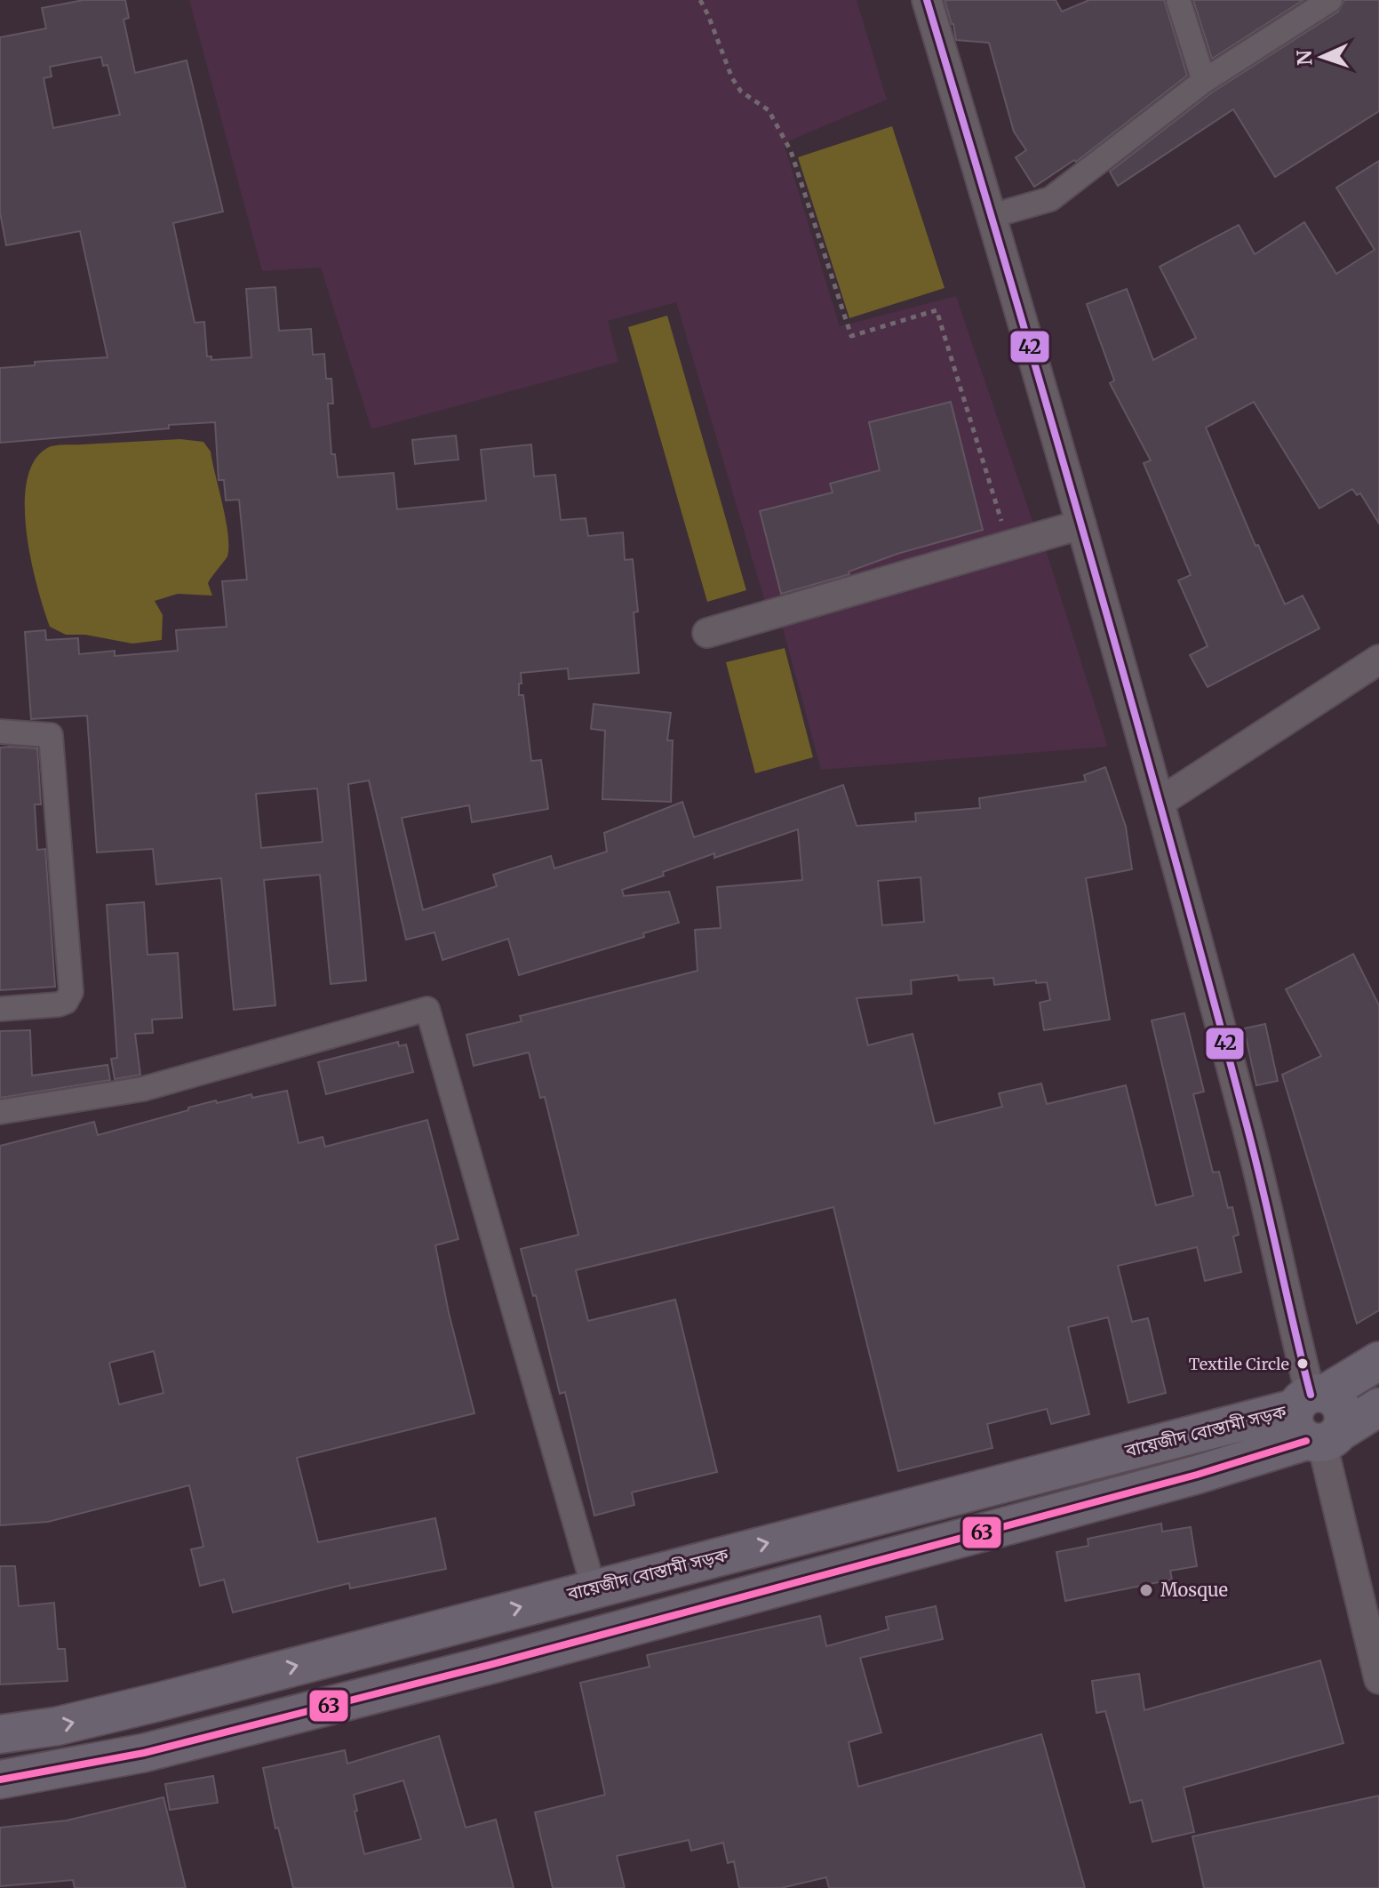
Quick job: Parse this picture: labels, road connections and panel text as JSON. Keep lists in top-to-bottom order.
{
  "streets": {
    "main road": ["বায়েজীদ বোস্তামী সড়ক"]
  },
  "places": ["Textile Circle", "Mosque"],
  "lines": ["transit line 42", "transit line 63"],
  "north": "left"
}
